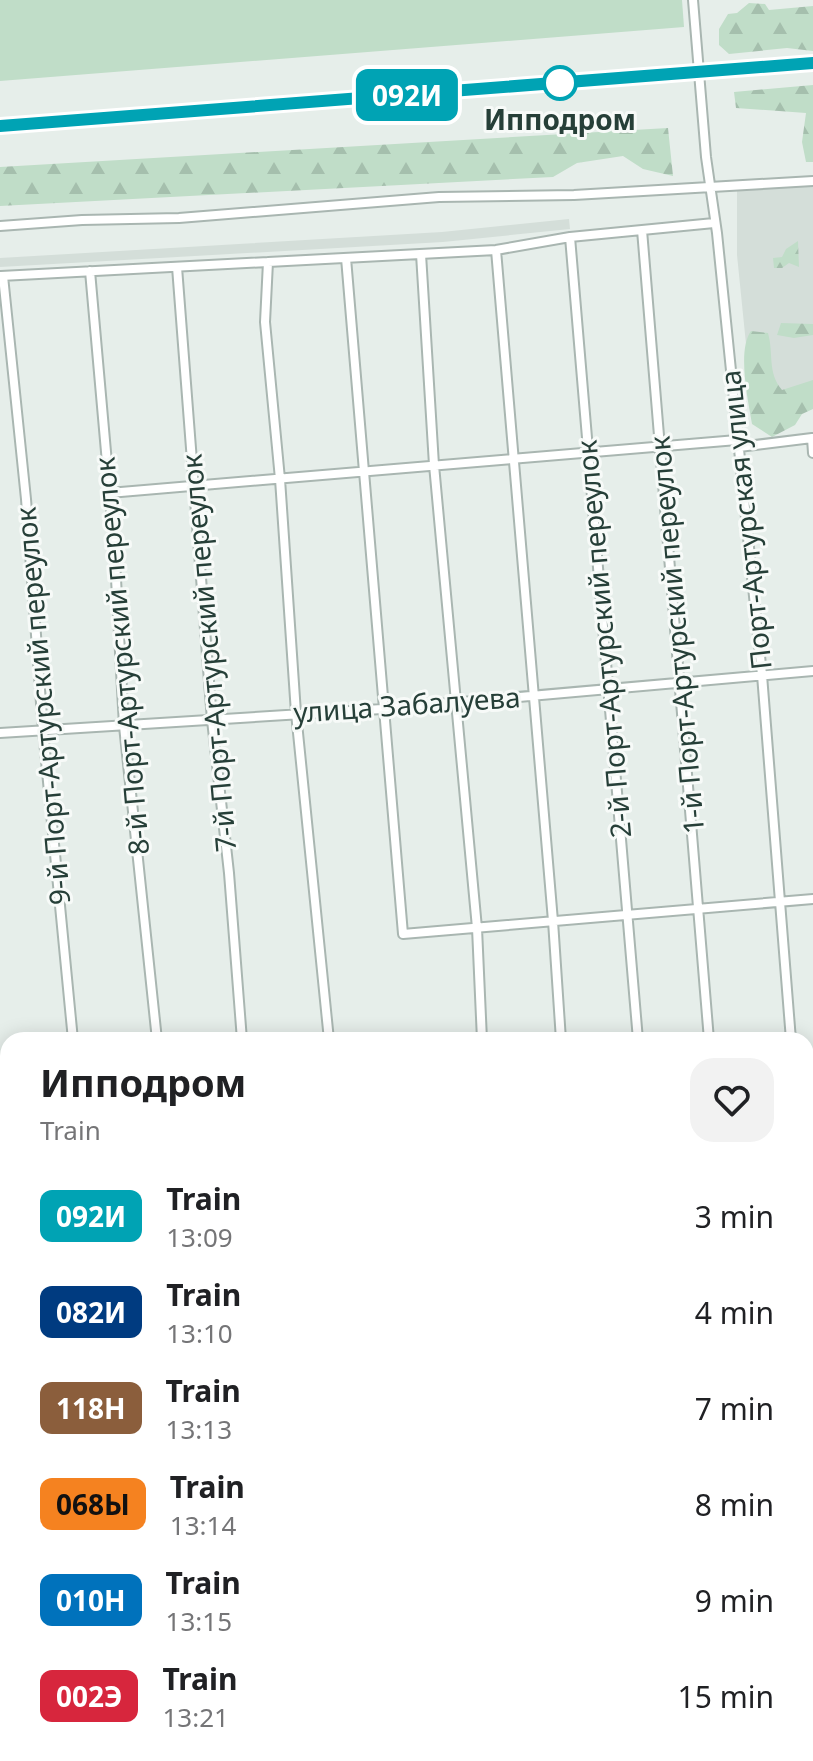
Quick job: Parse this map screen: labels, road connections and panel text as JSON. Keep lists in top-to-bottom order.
{
  "streets": {
    "street": [
      "Порт-Артурская улица",
      "1-й Порт-Артурский переулок",
      "2-й Порт-Артурский переулок",
      "7-й Порт-Артурский переулок",
      "8-й Порт-Артурский переулок",
      "улица Забалуева",
      "9-й Порт-Артурский переулок"
    ]
  },
  "crossings": [
    ["Порт-Артурская улица", "улица Забалуева"],
    ["1-й Порт-Артурский переулок", "улица Забалуева"],
    ["2-й Порт-Артурский переулок", "улица Забалуева"],
    ["7-й Порт-Артурский переулок", "улица Забалуева"],
    ["8-й Порт-Артурский переулок", "улица Забалуева"],
    ["улица Забалуева", "9-й Порт-Артурский переулок"]
  ],
  "places": ["Ипподром"],
  "page": {
    "on_map": "092И",
    "heading": ["Ипподром", "Train"],
    "list": [
      {
        "mark": "092И",
        "name": "Train",
        "note": "13:09",
        "value": "3 min"
      },
      {
        "mark": "082И",
        "name": "Train",
        "note": "13:10",
        "value": "4 min"
      },
      {
        "mark": "118Н",
        "name": "Train",
        "note": "13:13",
        "value": "7 min"
      },
      {
        "mark": "068Ы",
        "name": "Train",
        "note": "13:14",
        "value": "8 min"
      },
      {
        "mark": "010Н",
        "name": "Train",
        "note": "13:15",
        "value": "9 min"
      },
      {
        "mark": "002Э",
        "name": "Train",
        "note": "13:21",
        "value": "15 min"
      }
    ]
  }
}
